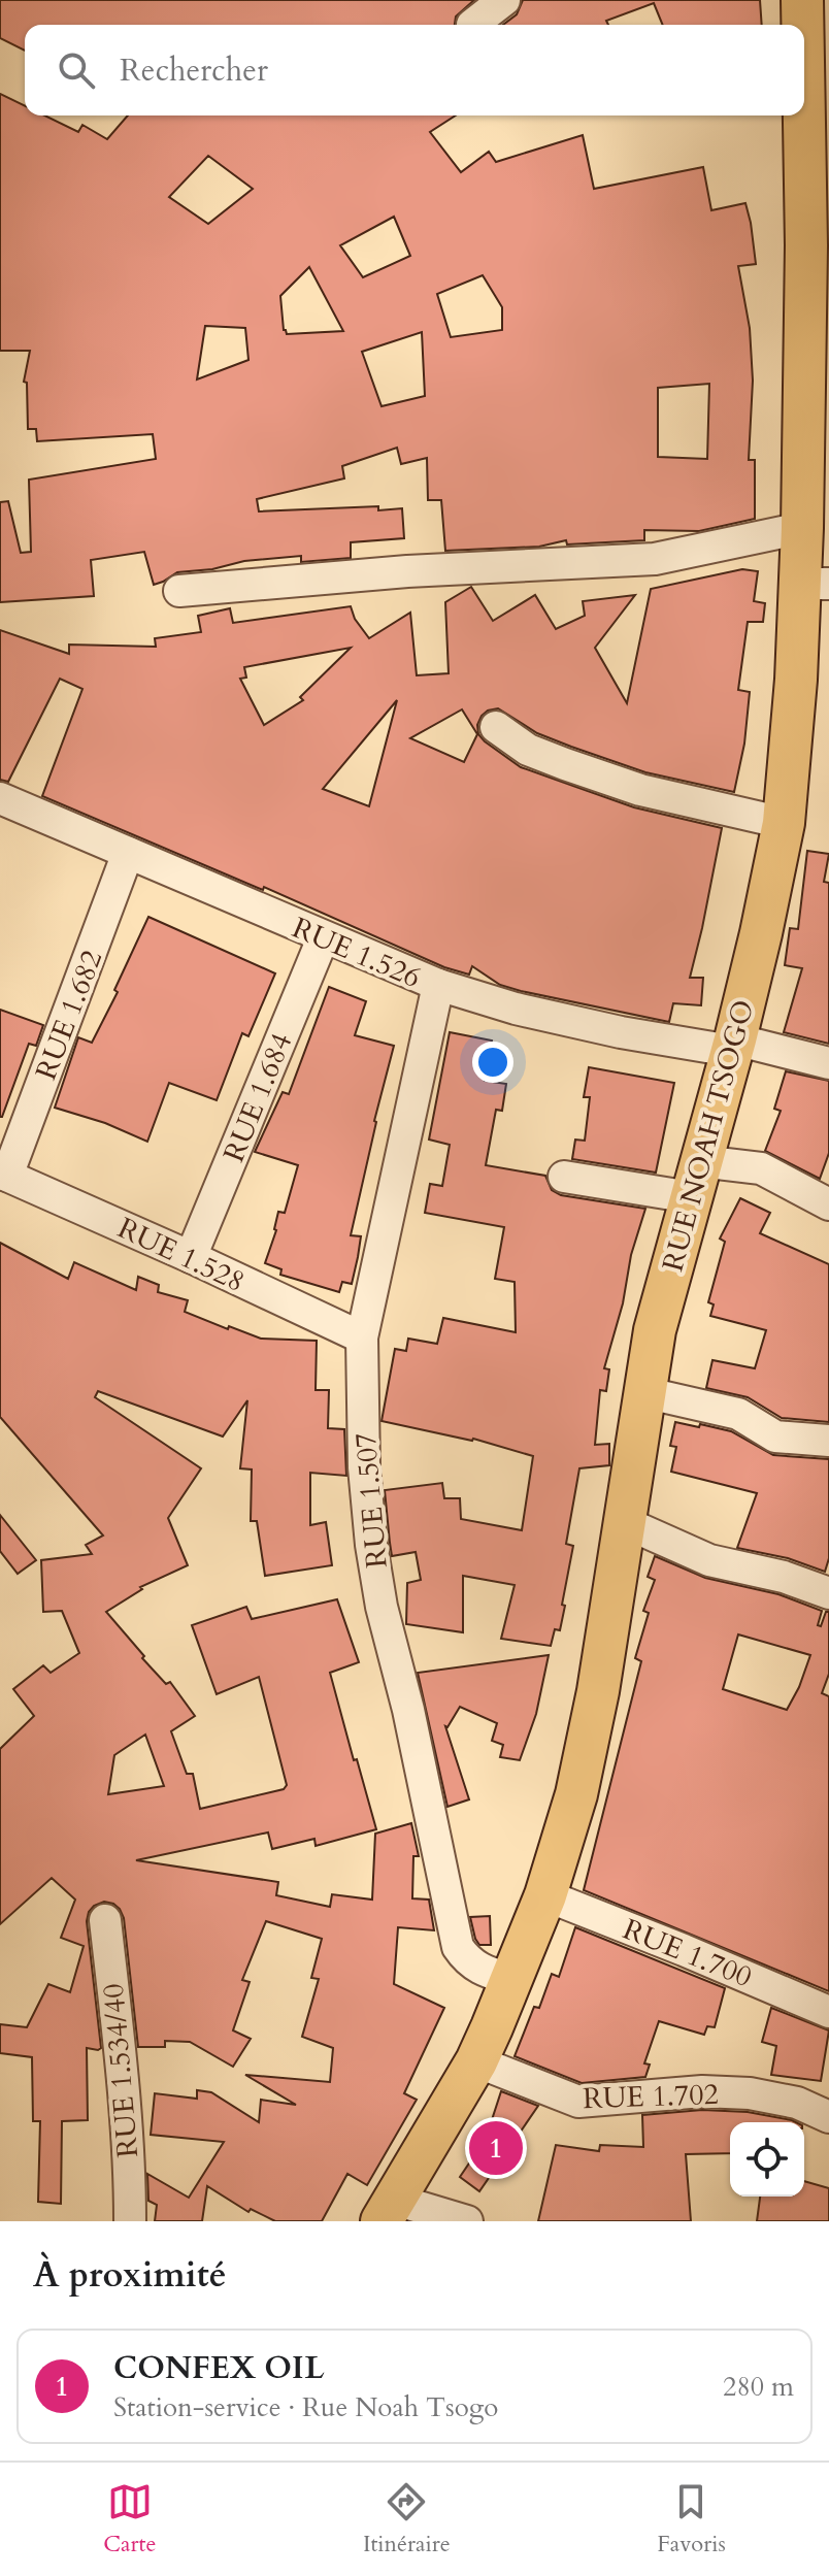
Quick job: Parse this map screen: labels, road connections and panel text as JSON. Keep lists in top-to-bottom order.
{
  "streets": {
    "main road": ["RUE NOAH TSOGO"],
    "street": [
      "RUE 1.526",
      "RUE 1.682",
      "RUE 1.684",
      "RUE 1.528",
      "RUE 1.507",
      "RUE 1.700",
      "RUE 1.534/40",
      "RUE 1.702"
    ]
  },
  "crossings": [
    ["RUE 1.526", "RUE 1.682"],
    ["RUE 1.526", "RUE 1.684"],
    ["RUE 1.526", "RUE NOAH TSOGO"],
    ["RUE 1.526", "RUE 1.507"],
    ["RUE 1.682", "RUE 1.528"],
    ["RUE 1.684", "RUE 1.528"],
    ["RUE NOAH TSOGO", "RUE 1.507"],
    ["RUE NOAH TSOGO", "RUE 1.700"],
    ["RUE NOAH TSOGO", "RUE 1.702"],
    ["RUE 1.528", "RUE 1.507"]
  ],
  "page": {
    "search": "Rechercher",
    "pins": "1",
    "heading": "À proximité",
    "list": [
      {
        "mark": "1",
        "name": "CONFEX OIL",
        "note": "Station-service · Rue Noah Tsogo",
        "value": "280 m"
      }
    ],
    "nav": ["Carte", "Itinéraire", "Favoris"]
  }
}
